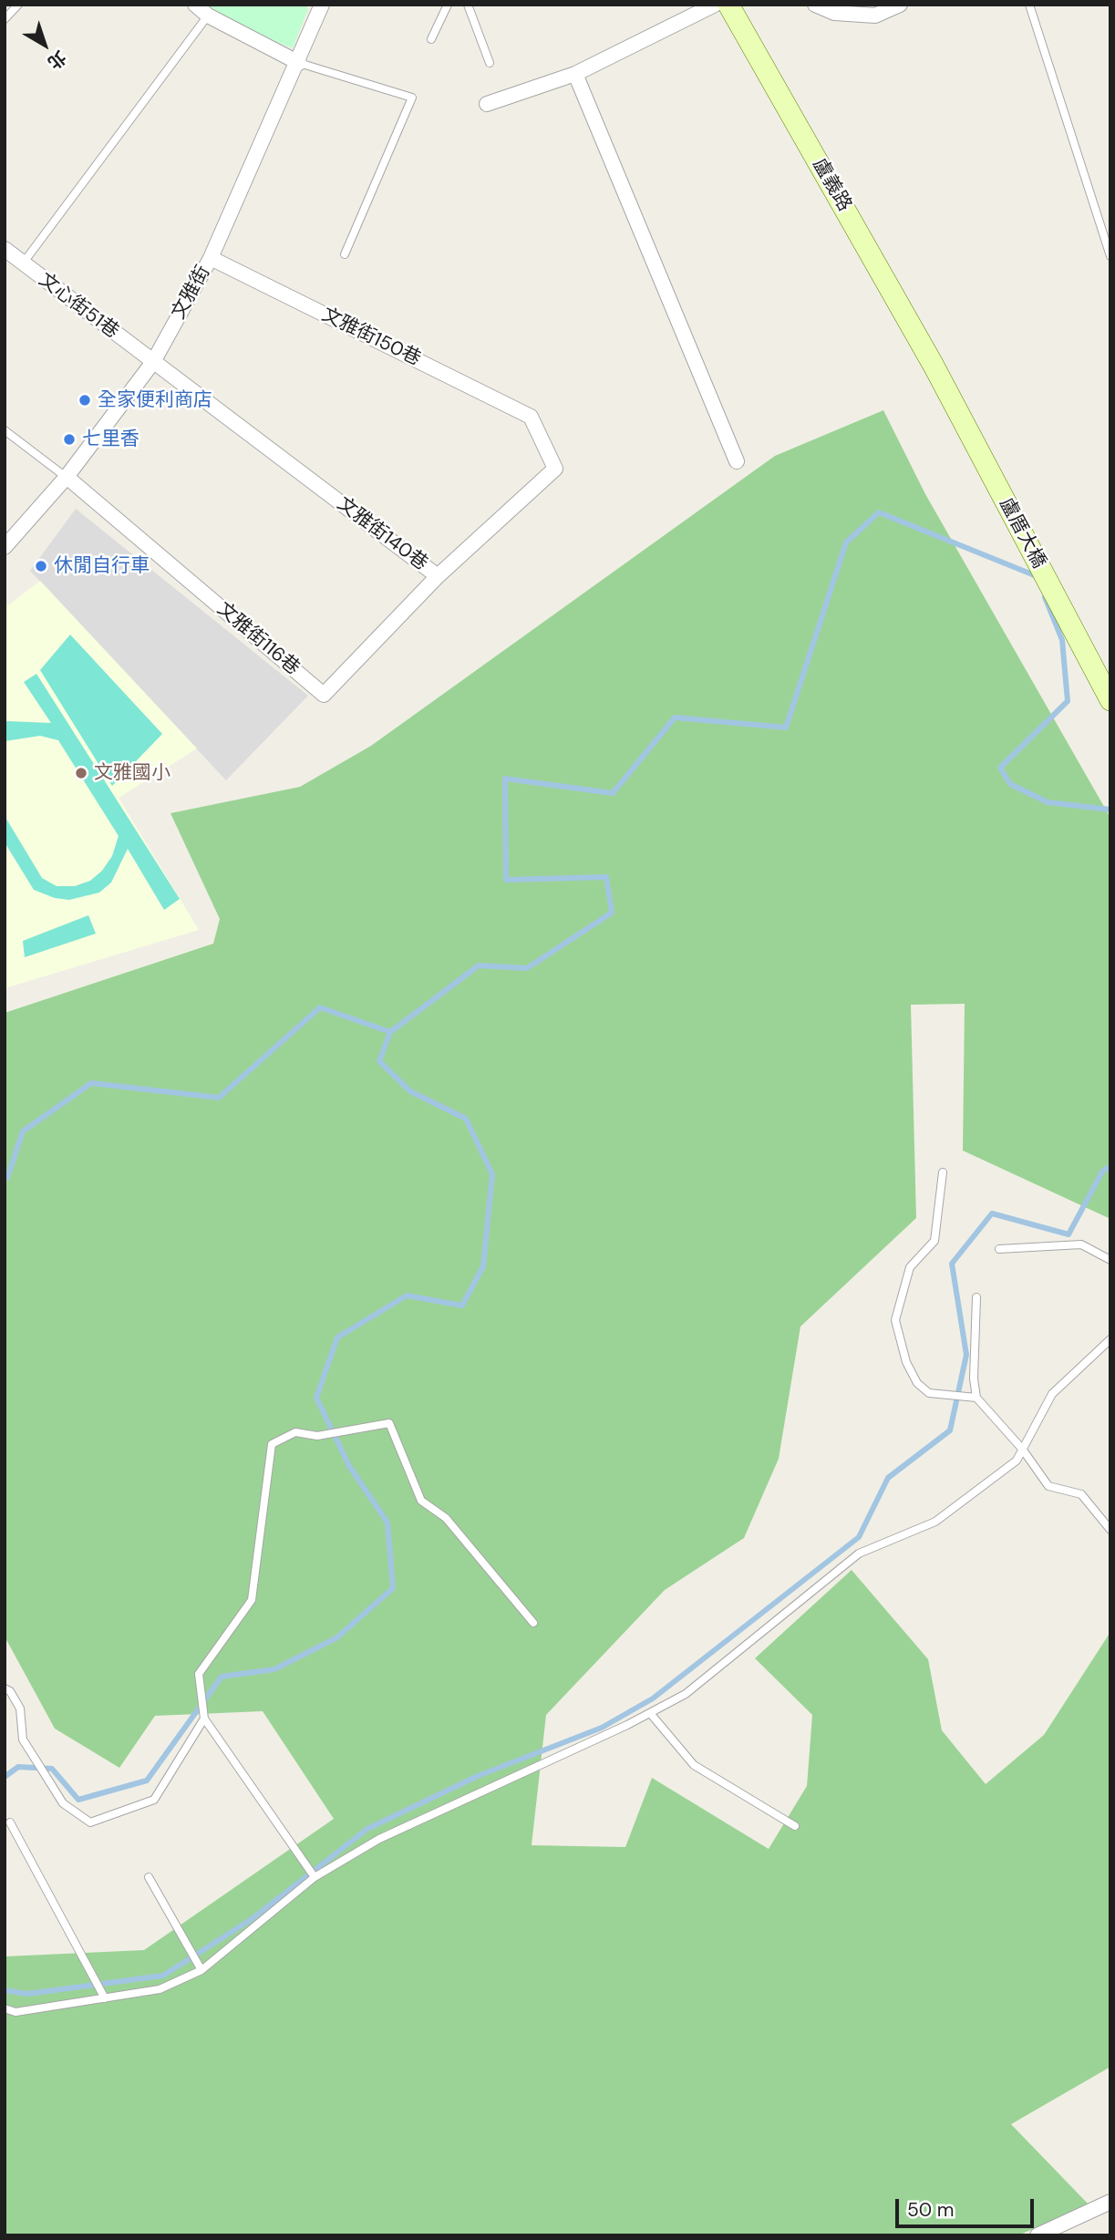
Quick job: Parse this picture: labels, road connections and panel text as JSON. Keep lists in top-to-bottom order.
{
  "streets": {
    "street": [
      "盧義路",
      "文雅街",
      "文心街51巷",
      "文雅街150巷",
      "盧厝大橋",
      "文雅街140巷",
      "文雅街116巷"
    ]
  },
  "crossings": [
    ["盧義路", "盧厝大橋"],
    ["文雅街", "文心街51巷"],
    ["文雅街", "文雅街150巷"],
    ["文雅街", "文雅街140巷"],
    ["文雅街", "文雅街116巷"],
    ["文心街51巷", "文雅街140巷"],
    ["文雅街150巷", "文雅街140巷"],
    ["文雅街140巷", "文雅街116巷"]
  ],
  "places": [
    "全家便利商店",
    "七里香",
    "休閒自行車",
    "文雅國小"
  ],
  "scale_bar": "50 m",
  "north": "bottom right"
}
